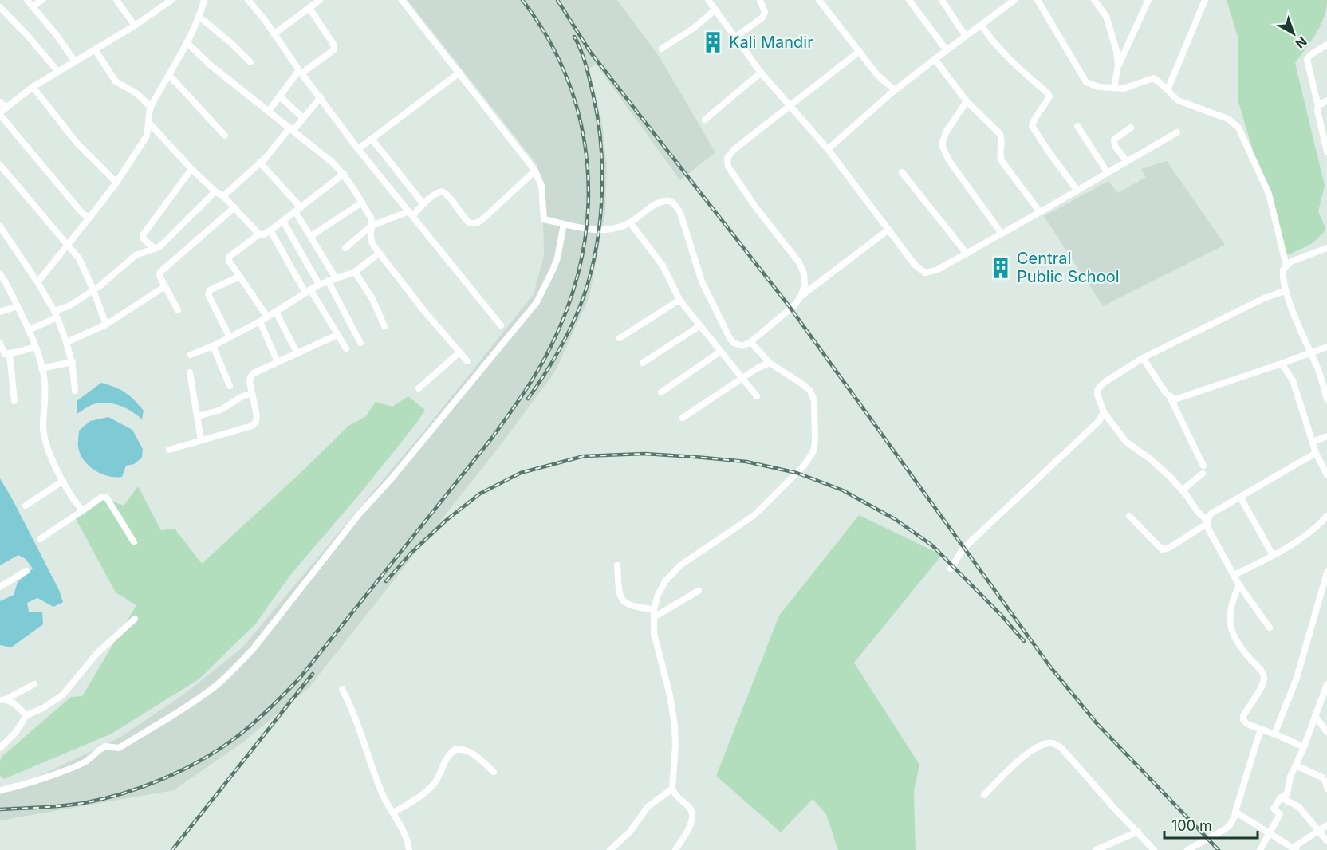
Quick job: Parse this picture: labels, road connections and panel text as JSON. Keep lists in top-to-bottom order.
{
  "places": {
    "building": ["Kali Mandir", "Central Public School"]
  },
  "scale_bar": "100 m",
  "north": "bottom right"
}
